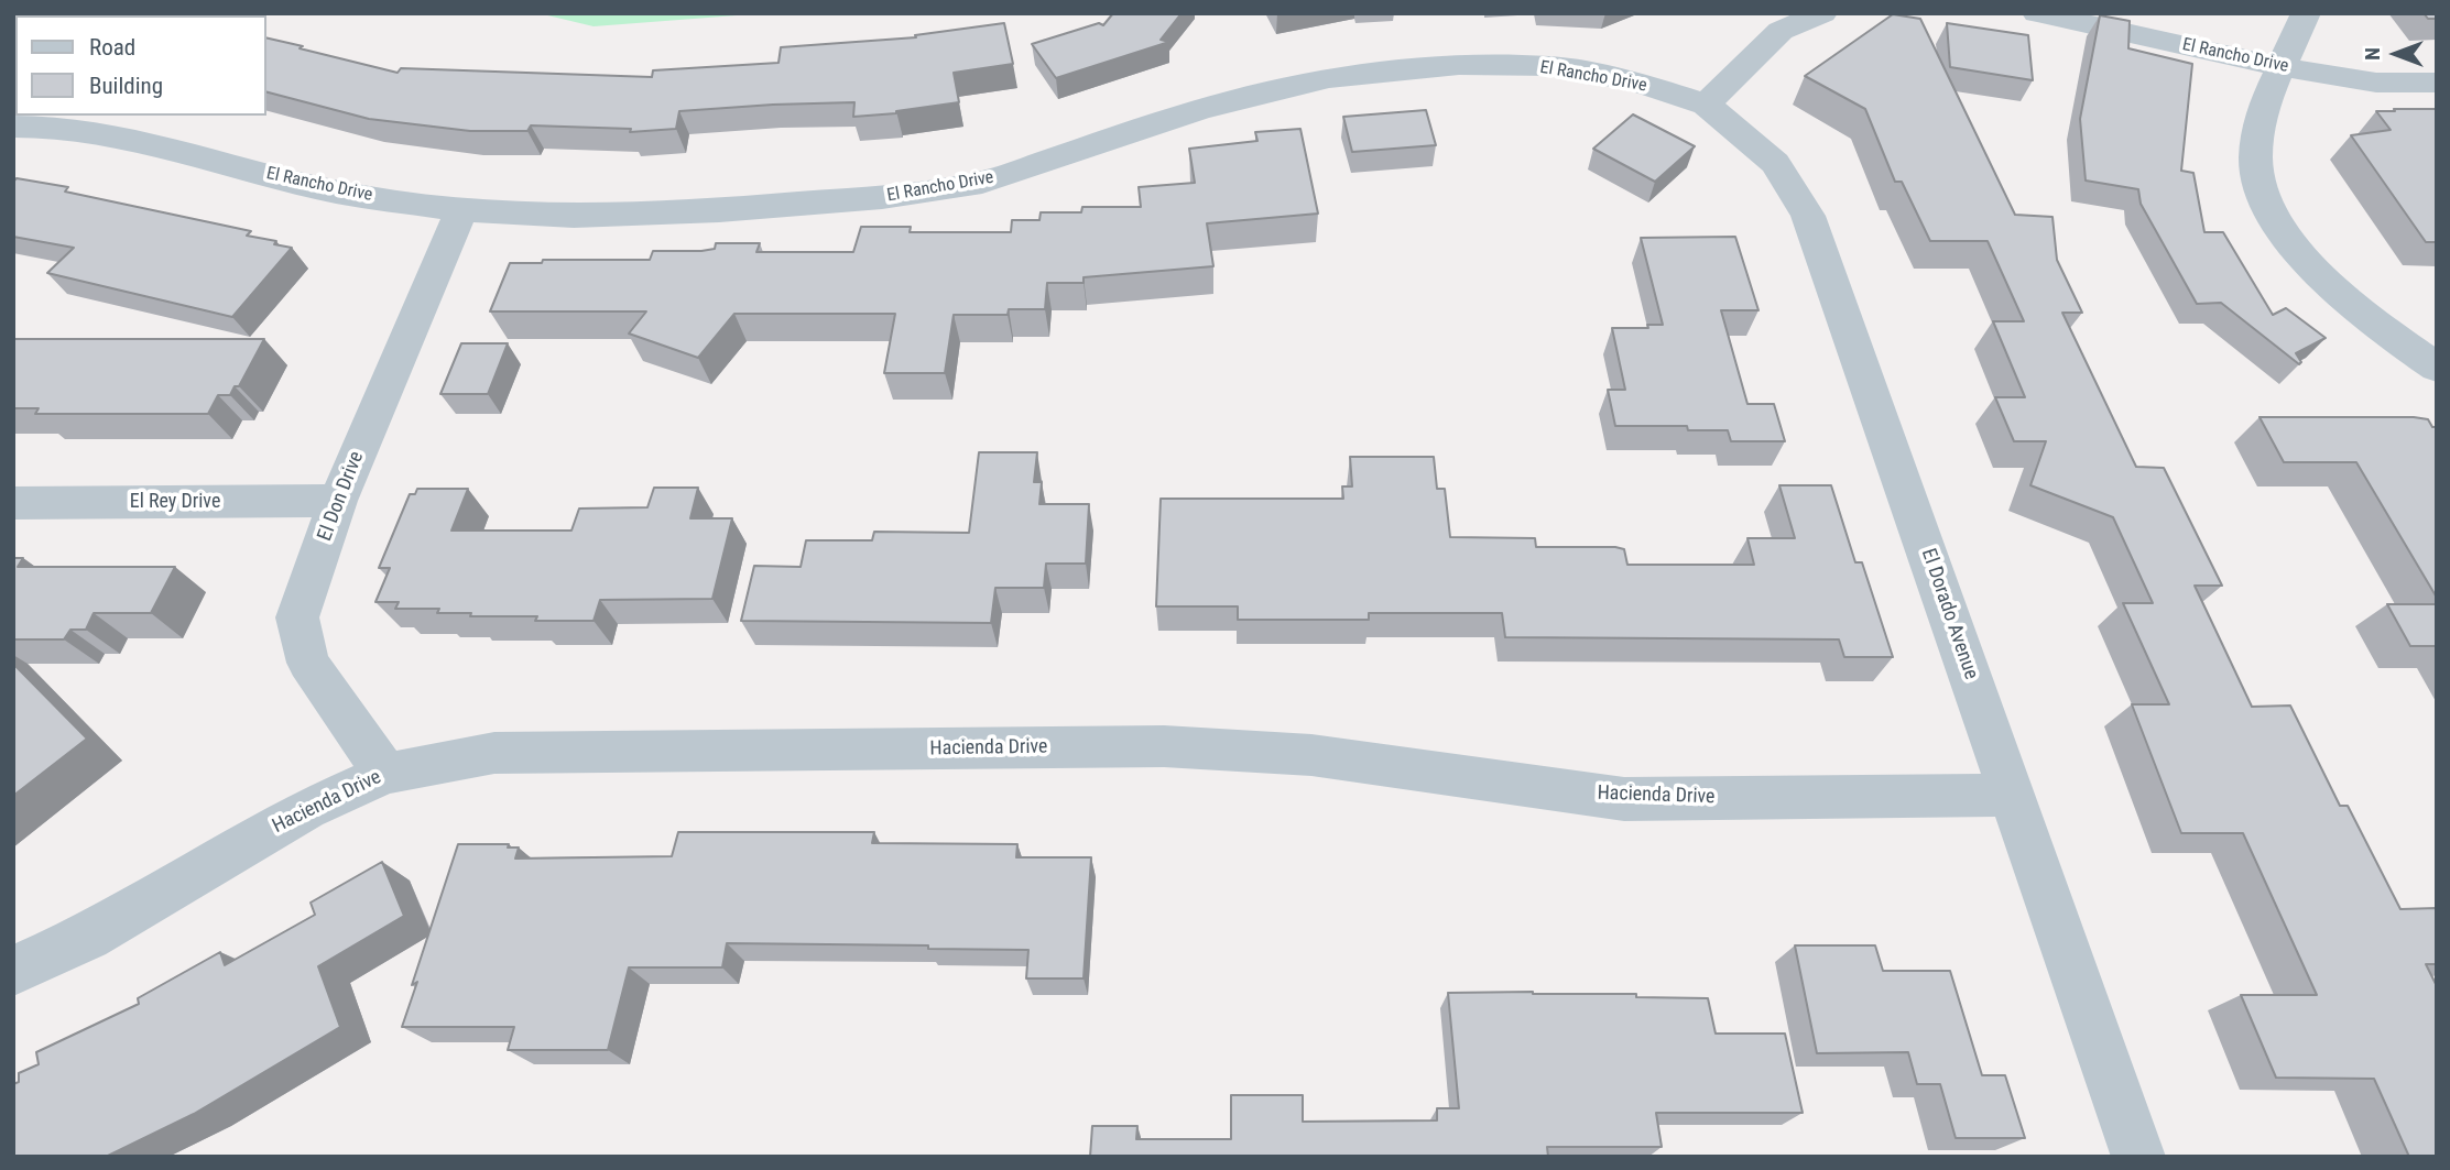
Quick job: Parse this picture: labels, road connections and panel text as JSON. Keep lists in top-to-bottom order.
{
  "streets": {
    "street": [
      "El Rancho Drive",
      "El Don Drive",
      "El Rey Drive",
      "El Dorado Avenue",
      "Hacienda Drive"
    ]
  },
  "crossings": [
    ["El Rancho Drive", "El Don Drive"],
    ["El Rancho Drive", "El Dorado Avenue"],
    ["El Don Drive", "El Rey Drive"],
    ["El Don Drive", "Hacienda Drive"],
    ["El Dorado Avenue", "Hacienda Drive"]
  ],
  "legend": ["Road", "Building"],
  "north": "left"
}
